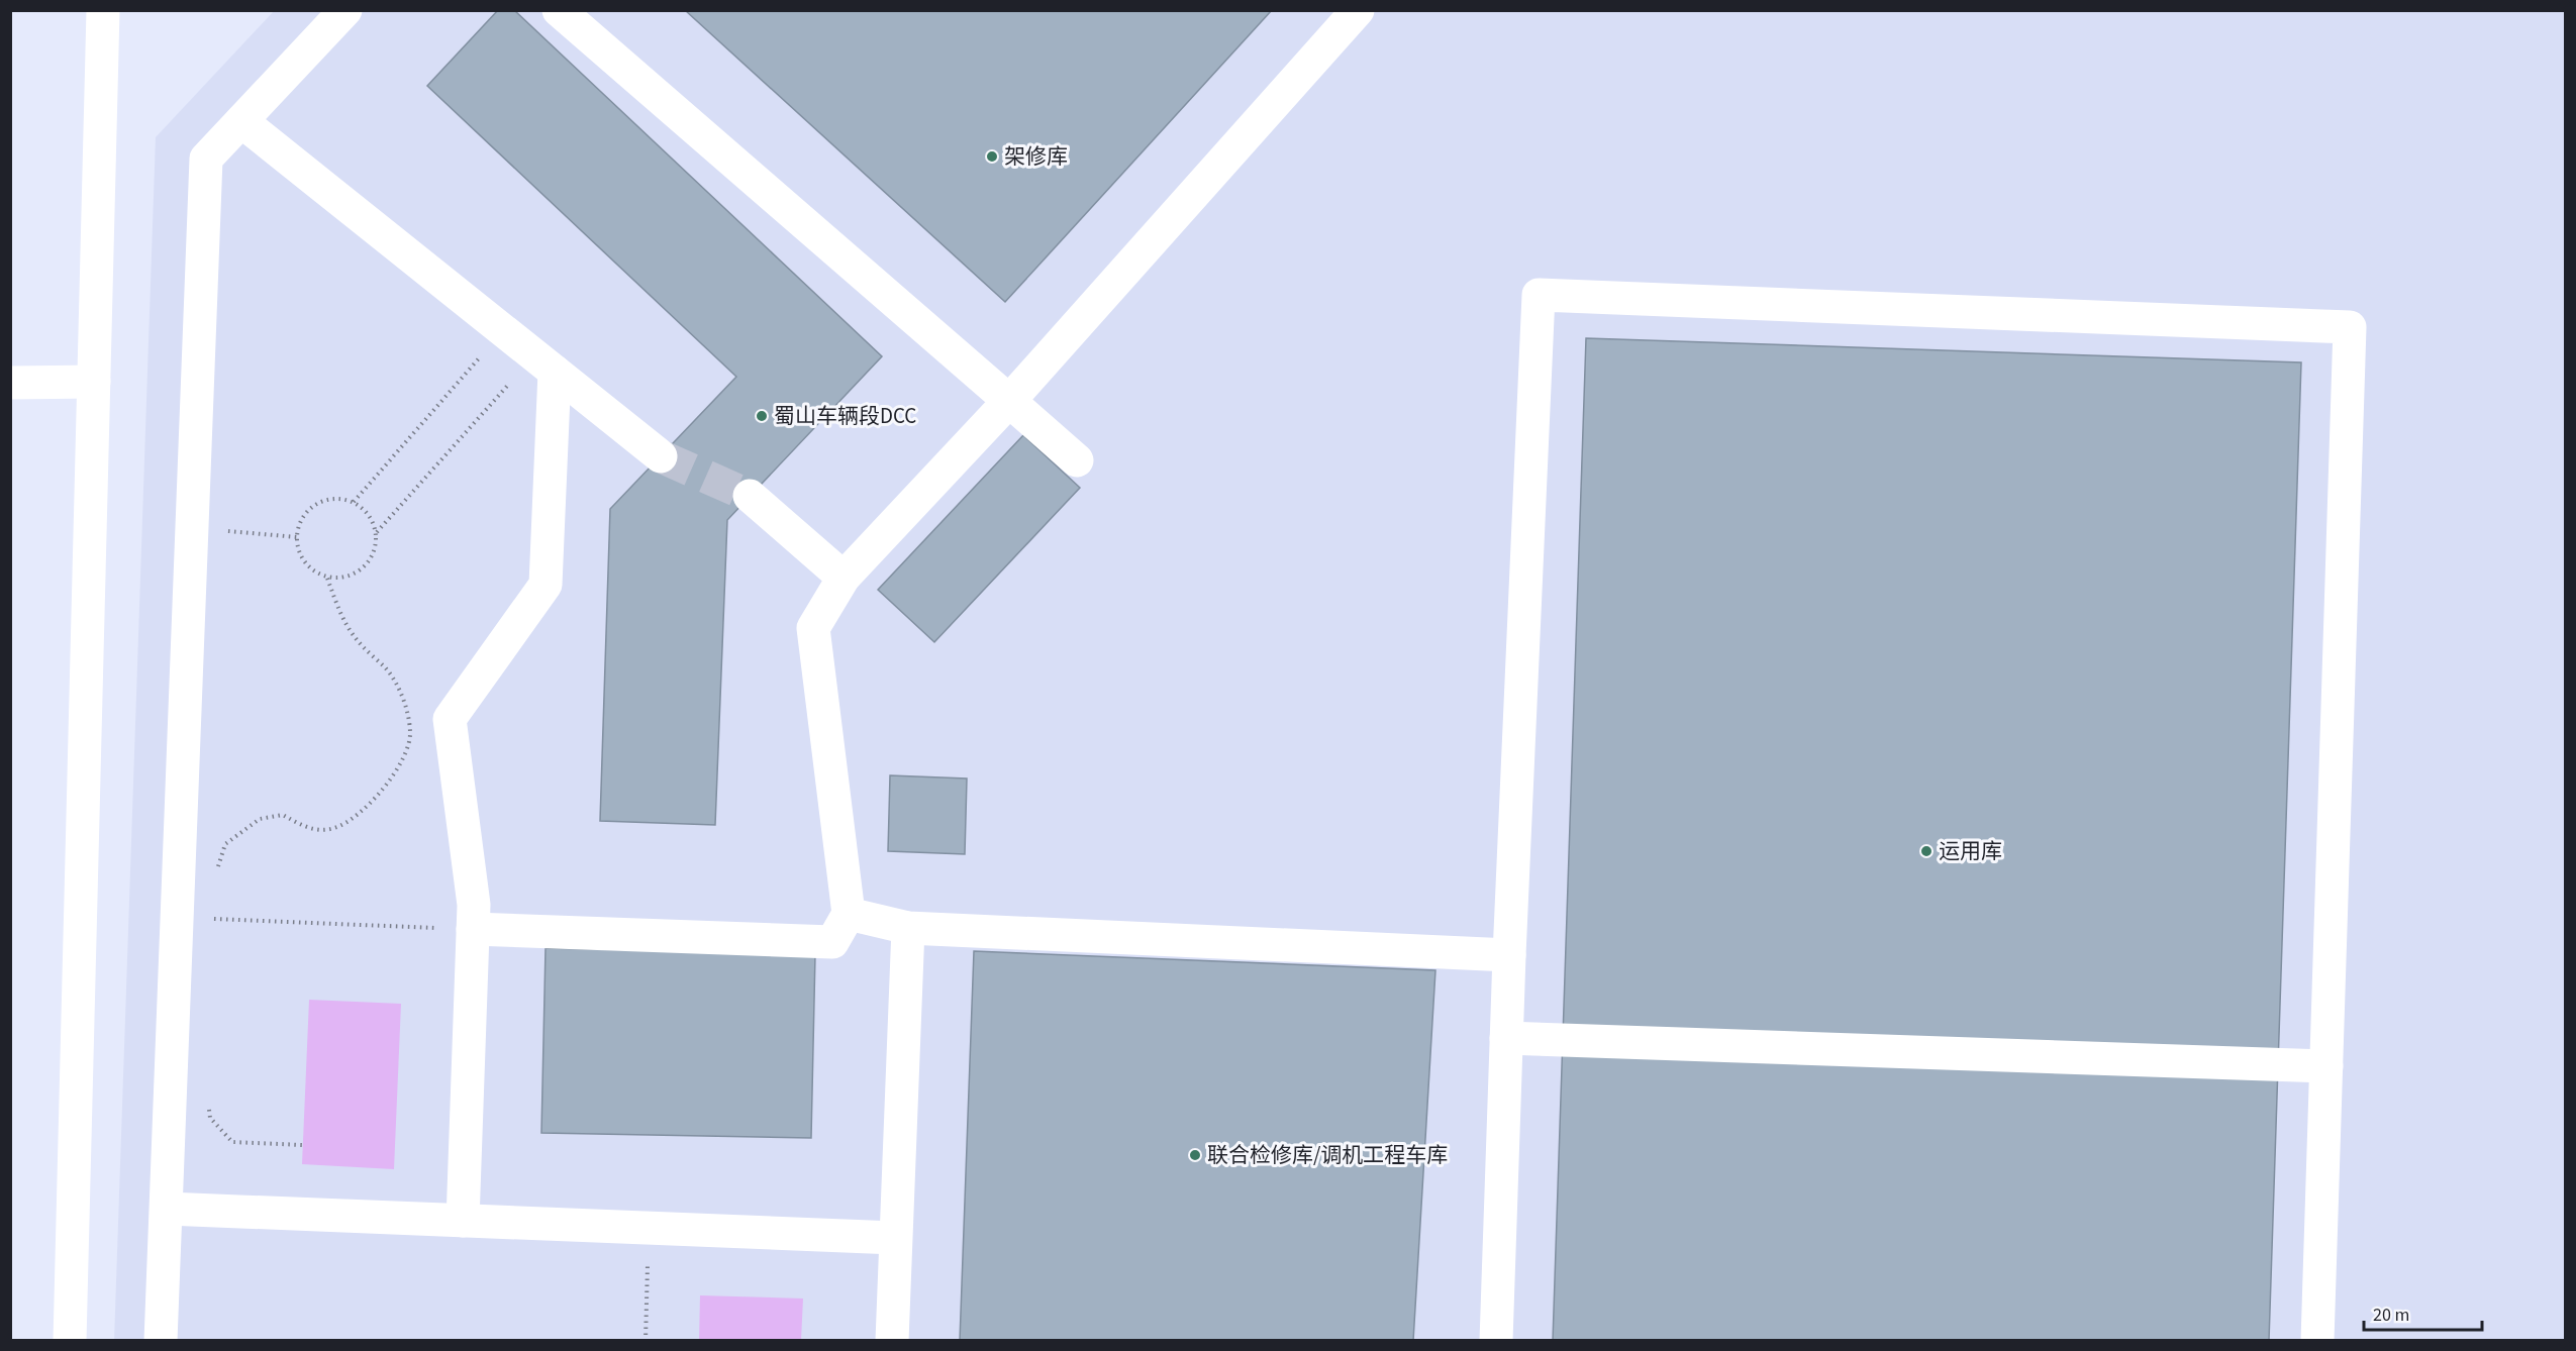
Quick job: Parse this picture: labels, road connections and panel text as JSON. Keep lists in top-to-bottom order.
{
  "places": [
    "架修库",
    "蜀山车辆段DCC",
    "运用库",
    "联合检修库/调机工程车库"
  ],
  "scale_bar": "20 m"
}
